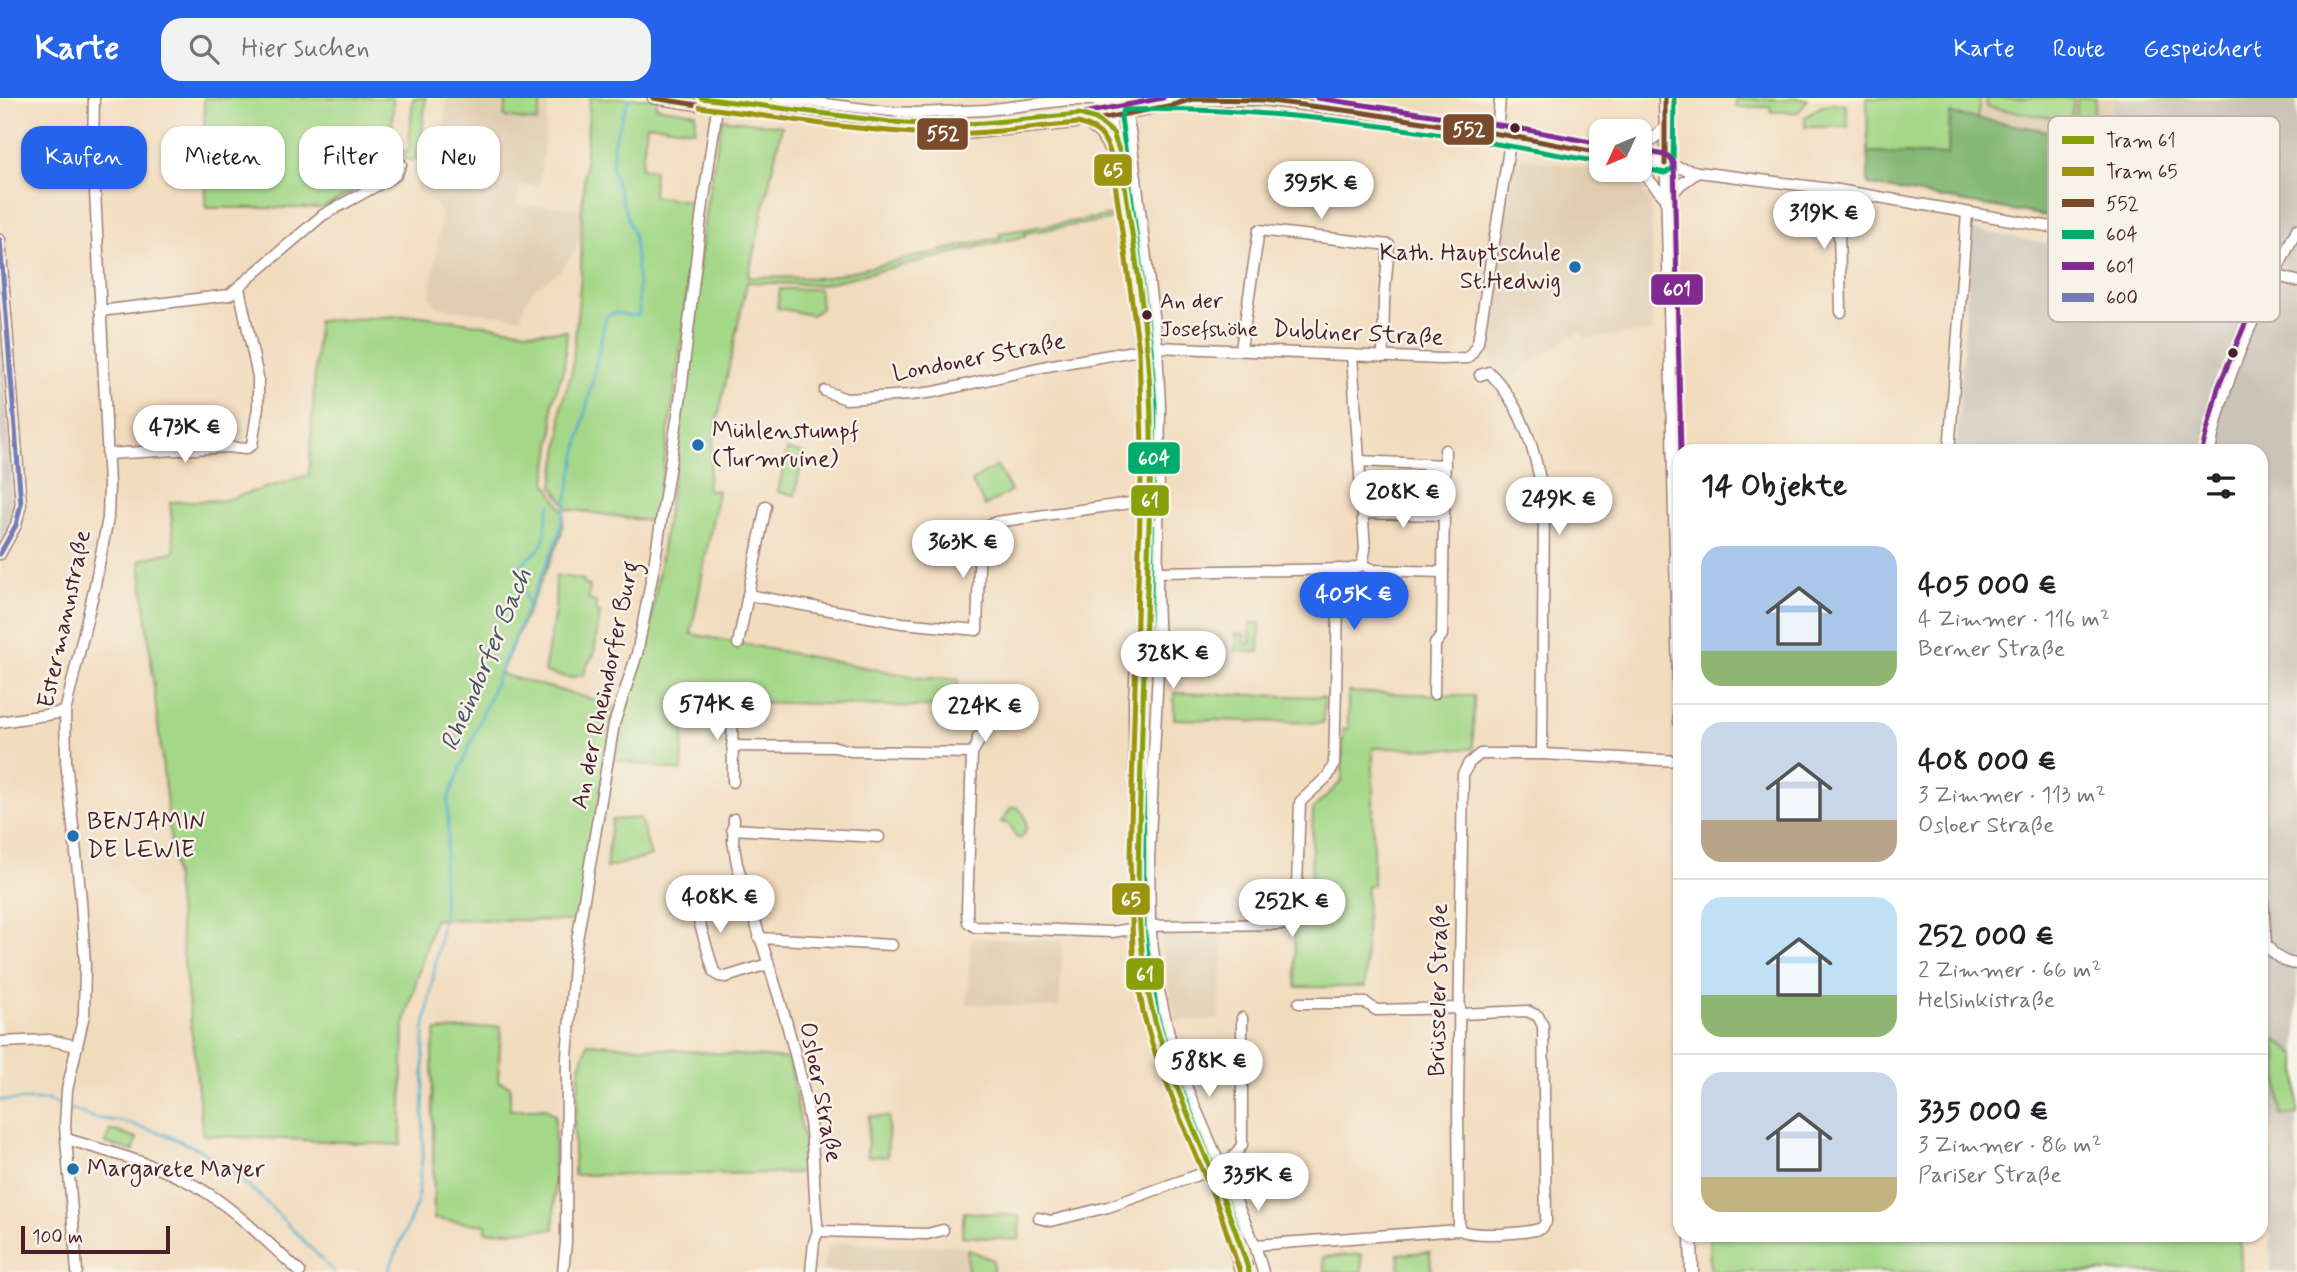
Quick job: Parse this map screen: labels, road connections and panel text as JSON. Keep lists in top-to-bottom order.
{
  "streets": {
    "street": [
      "Dubliner Straße",
      "Londoner Straße",
      "Estermannstraße",
      "An der Rheindorfer Burg",
      "Brüsseler Straße",
      "Osloer Straße"
    ]
  },
  "crossings": [
    ["Dubliner Straße", "Londoner Straße"]
  ],
  "water": ["Rheindorfer Bach"],
  "places": [
    "Kath. Hauptschule St.Hedwig",
    "An der Josefshöhe",
    "Mühlenstumpf (Turmruine)",
    "BENJAMIN DE LEWIE",
    "Margarete Mayer"
  ],
  "lines": [
    "tram line 61",
    "transit line 552",
    "transit line 604",
    "transit line 601",
    "tram line 65",
    "transit line 600"
  ],
  "legend": [
    "Tram 61",
    "Tram 65",
    "552",
    "604",
    "601",
    "600"
  ],
  "scale_bar": "100 m",
  "north": "bottom left",
  "page": {
    "header": "Karte",
    "search": "Hier suchen",
    "nav": ["Karte", "Route", "Gespeichert"],
    "chip": [
      "Kaufen",
      "Mieten",
      "Filter",
      "Neu"
    ],
    "price": [
      "395K €",
      "319K €",
      "473K €",
      "208K €",
      "249K €",
      "363K €",
      "405K €",
      "328K €",
      "574K €",
      "224K €",
      "408K €",
      "252K €",
      "588K €",
      "335K €"
    ],
    "heading": "14 Objekte",
    "list": [
      {
        "name": "405 000 €",
        "note": "4 Zimmer · 116 m² · Berner Straße"
      },
      {
        "name": "408 000 €",
        "note": "3 Zimmer · 113 m² · Osloer Straße"
      },
      {
        "name": "252 000 €",
        "note": "2 Zimmer · 66 m² · Helsinkistraße"
      },
      {
        "name": "335 000 €",
        "note": "3 Zimmer · 86 m² · Pariser Straße"
      }
    ],
    "scale": "100 m"
  }
}
